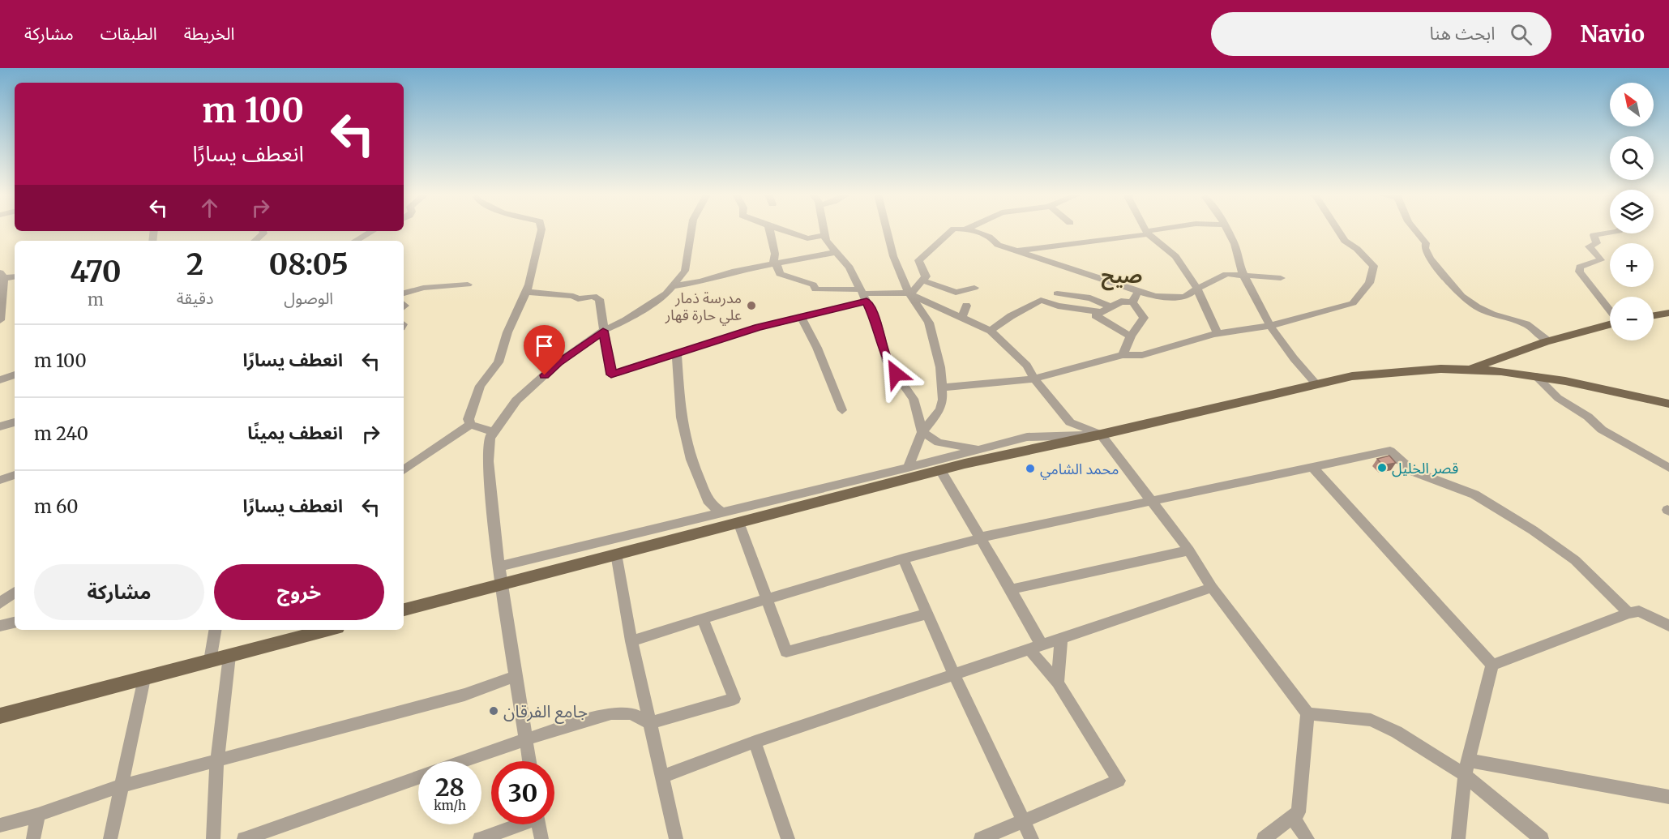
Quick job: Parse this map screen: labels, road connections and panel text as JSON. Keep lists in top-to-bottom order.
{
  "districts": ["صيح"],
  "places": [
    "مدرسة ذمار علي حارة قهار",
    "قصر الخليل",
    "محمد الشامي",
    "جامع الفرقان"
  ],
  "north": "top left",
  "page": {
    "header": "Navio",
    "search": "ابحث هنا",
    "nav": ["الخريطة", "الطبقات", "مشاركة"],
    "map_buttons": ["+", "−"],
    "turn": ["100 m", "انعطف يسارًا"],
    "eta": [
      "08:05",
      "الوصول",
      "2",
      "دقيقة",
      "470",
      "m"
    ],
    "list": [
      {
        "name": "انعطف يسارًا",
        "value": "100 m"
      },
      {
        "name": "انعطف يمينًا",
        "value": "240 m"
      },
      {
        "name": "انعطف يسارًا",
        "value": "60 m"
      }
    ],
    "buttons": ["خروج", "مشاركة"],
    "speed": "28 km/h",
    "limit": "30"
  }
}
